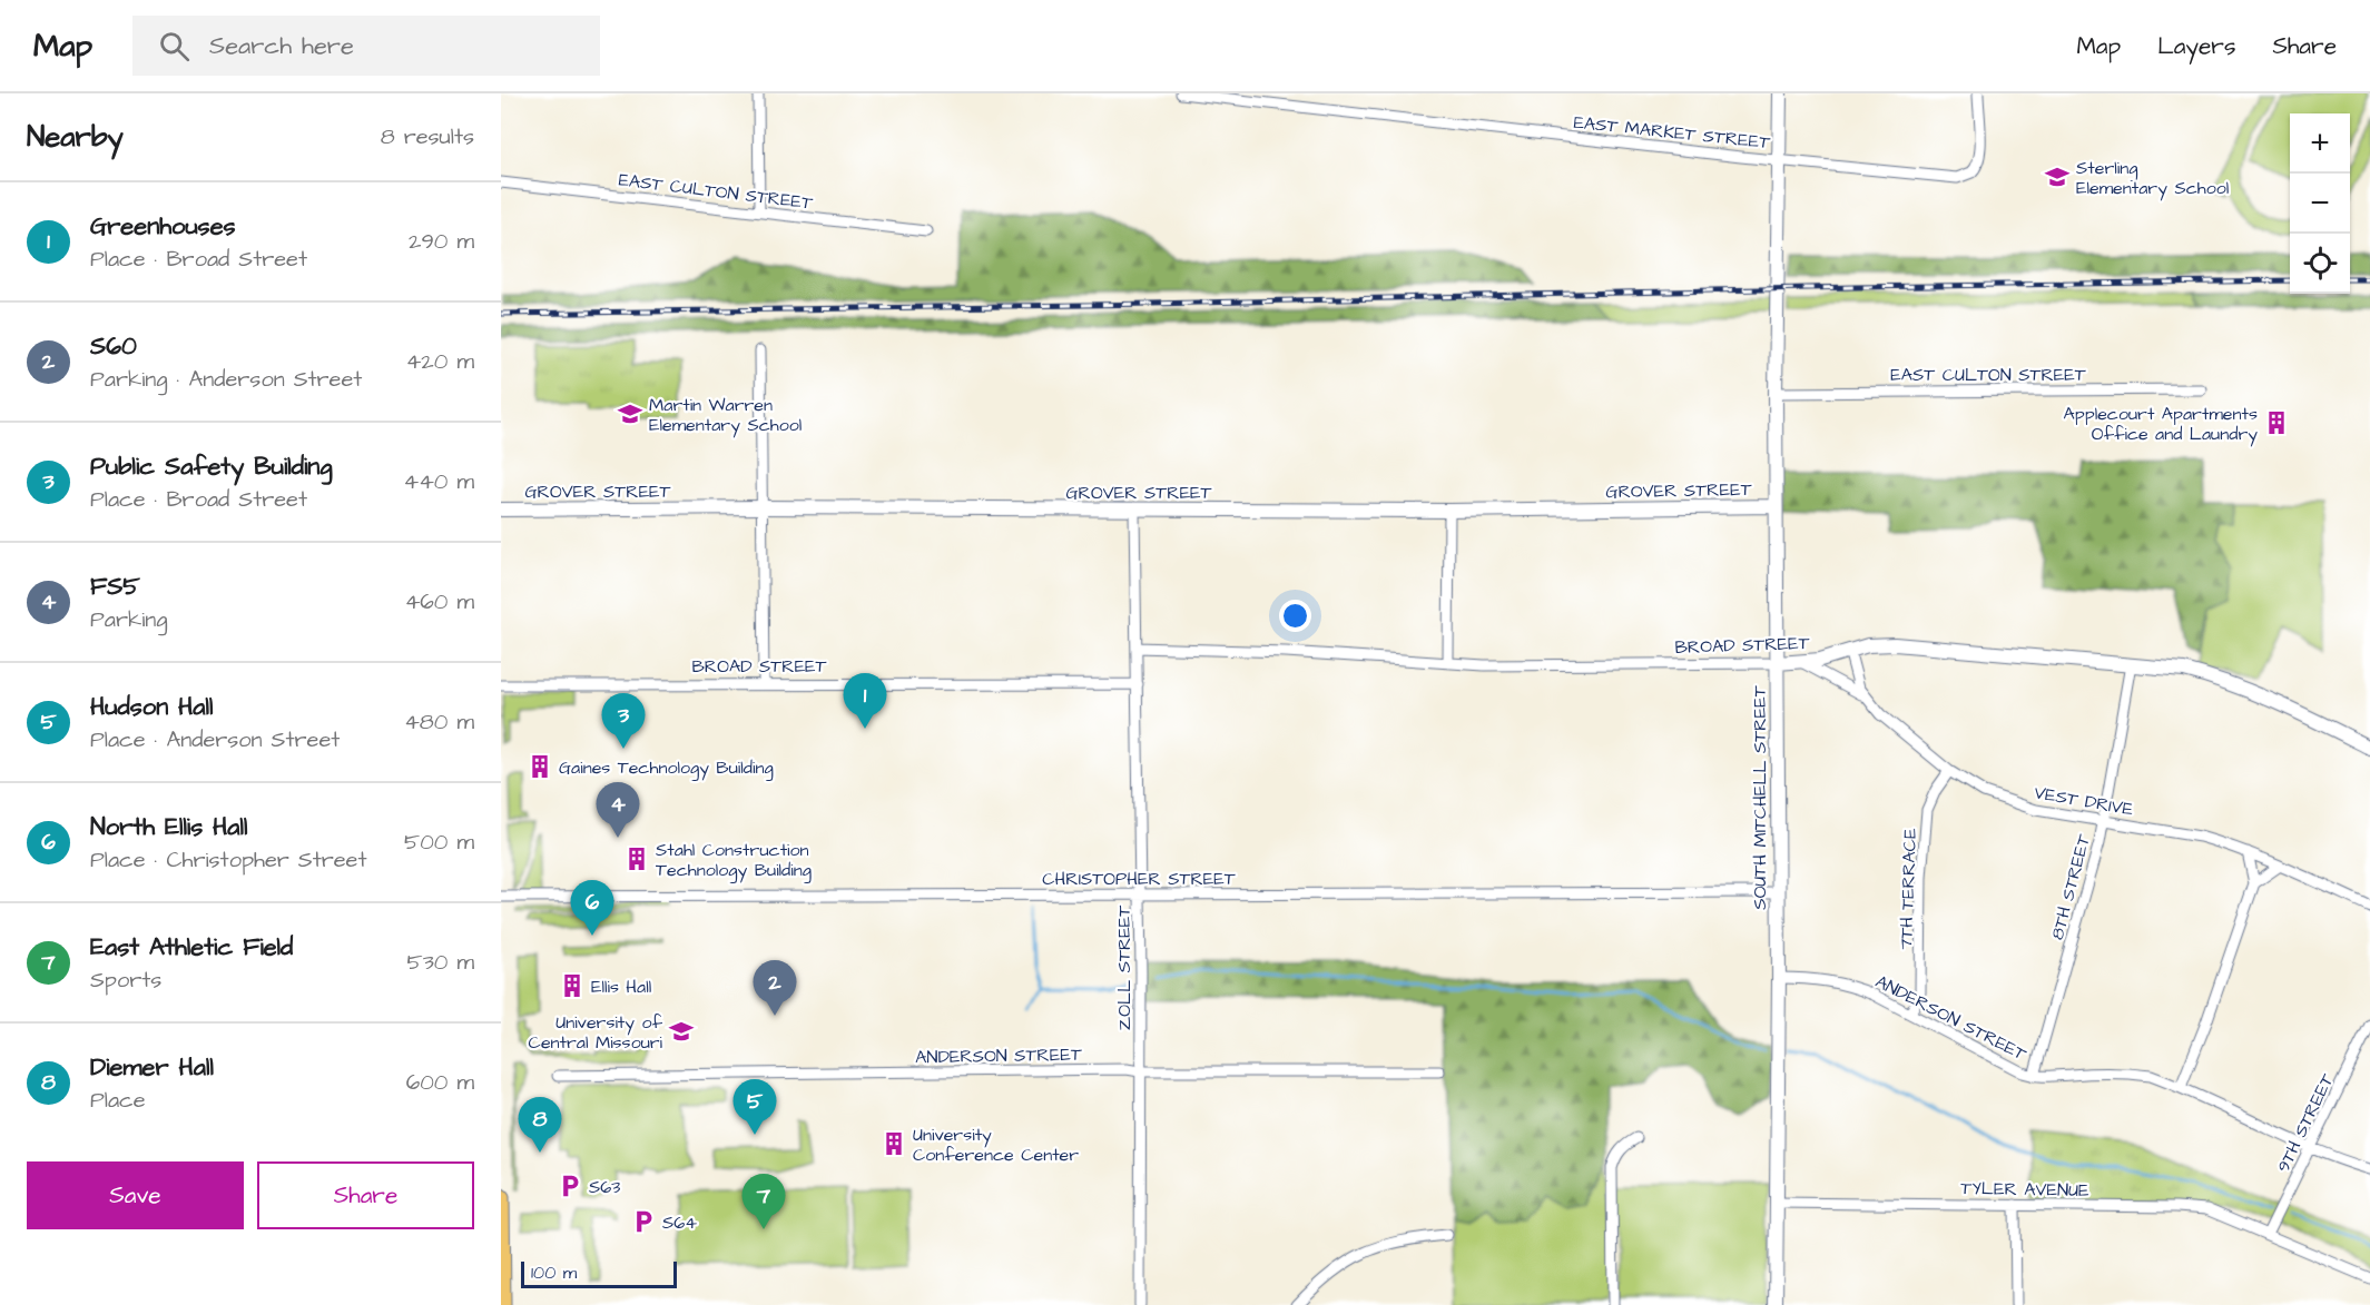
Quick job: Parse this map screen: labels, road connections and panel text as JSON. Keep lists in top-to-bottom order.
{
  "streets": {
    "street": [
      "EAST MARKET STREET",
      "EAST CULTON STREET",
      "GROVER STREET",
      "BROAD STREET",
      "SOUTH MITCHELL STREET",
      "VEST DRIVE",
      "CHRISTOPHER STREET",
      "8TH STREET",
      "7TH TERRACE",
      "ZOLL STREET",
      "ANDERSON STREET",
      "9TH STREET",
      "TYLER AVENUE"
    ]
  },
  "crossings": [
    ["EAST MARKET STREET", "SOUTH MITCHELL STREET"],
    ["EAST CULTON STREET", "SOUTH MITCHELL STREET"],
    ["GROVER STREET", "SOUTH MITCHELL STREET"],
    ["GROVER STREET", "ZOLL STREET"],
    ["BROAD STREET", "SOUTH MITCHELL STREET"],
    ["BROAD STREET", "VEST DRIVE"],
    ["BROAD STREET", "8TH STREET"],
    ["BROAD STREET", "ZOLL STREET"],
    ["SOUTH MITCHELL STREET", "CHRISTOPHER STREET"],
    ["SOUTH MITCHELL STREET", "ANDERSON STREET"],
    ["SOUTH MITCHELL STREET", "TYLER AVENUE"],
    ["VEST DRIVE", "8TH STREET"],
    ["VEST DRIVE", "7TH TERRACE"],
    ["CHRISTOPHER STREET", "ZOLL STREET"],
    ["8TH STREET", "ANDERSON STREET"],
    ["7TH TERRACE", "ANDERSON STREET"],
    ["ZOLL STREET", "ANDERSON STREET"],
    ["ANDERSON STREET", "9TH STREET"],
    ["9TH STREET", "TYLER AVENUE"]
  ],
  "places": {
    "school or university": ["Sterling Elementary School", "Martin Warren Elementary School", "University of Central Missouri"],
    "building": [
      "Applecourt Apartments Office and Laundry",
      "Gaines Technology Building",
      "Stahl Construction Technology Building",
      "Ellis Hall",
      "University Conference Center"
    ],
    "parking": ["S63", "S64"]
  },
  "scale_bar": "100 m",
  "page": {
    "header": "Map",
    "search": "Search here",
    "nav": ["Map", "Layers", "Share"],
    "heading": ["Nearby", "8 results"],
    "map_buttons": ["+", "−"],
    "list": [
      {
        "mark": "1",
        "name": "Greenhouses",
        "note": "Place · Broad Street",
        "value": "290 m"
      },
      {
        "mark": "2",
        "name": "S60",
        "note": "Parking · Anderson Street",
        "value": "420 m"
      },
      {
        "mark": "3",
        "name": "Public Safety Building",
        "note": "Place · Broad Street",
        "value": "440 m"
      },
      {
        "mark": "4",
        "name": "FS5",
        "note": "Parking",
        "value": "460 m"
      },
      {
        "mark": "5",
        "name": "Hudson Hall",
        "note": "Place · Anderson Street",
        "value": "480 m"
      },
      {
        "mark": "6",
        "name": "North Ellis Hall",
        "note": "Place · Christopher Street",
        "value": "500 m"
      },
      {
        "mark": "7",
        "name": "East Athletic Field",
        "note": "Sports",
        "value": "530 m"
      },
      {
        "mark": "8",
        "name": "Diemer Hall",
        "note": "Place",
        "value": "600 m"
      }
    ],
    "pins": [
      "1",
      "3",
      "4",
      "6",
      "2",
      "5",
      "8",
      "7"
    ],
    "buttons": ["Save", "Share"],
    "scale": "100 m"
  }
}
